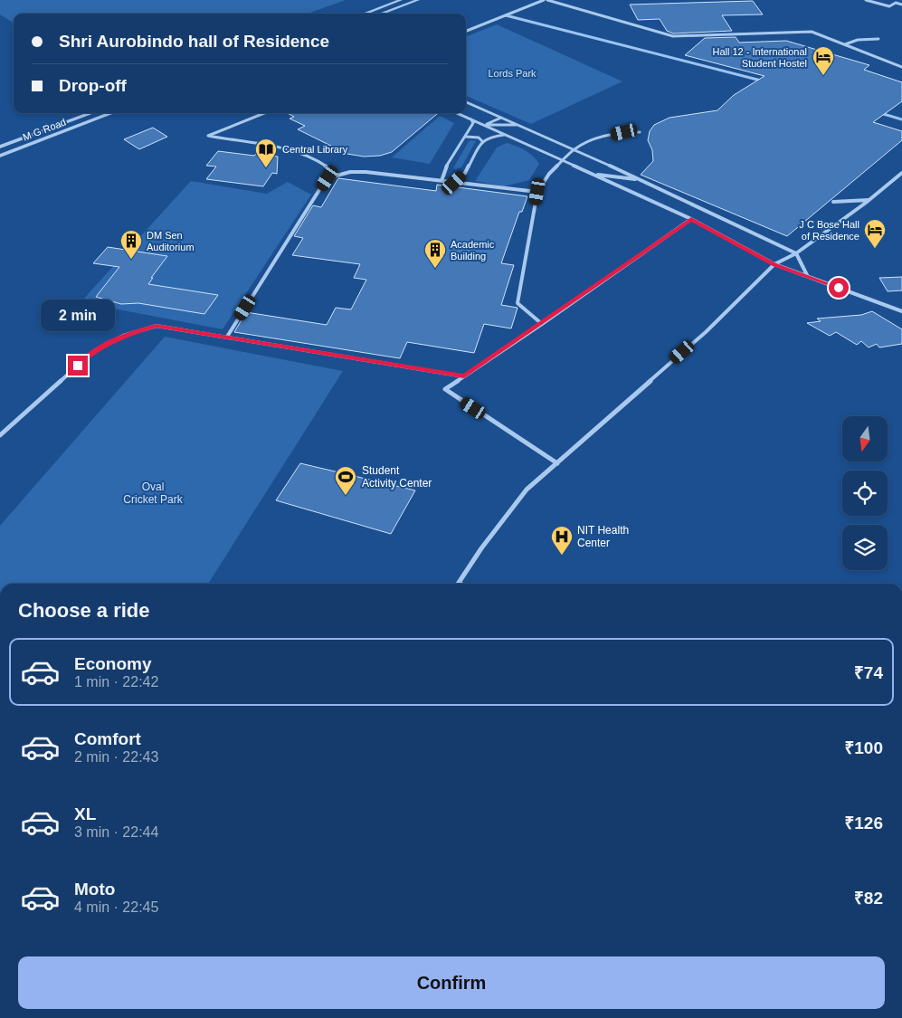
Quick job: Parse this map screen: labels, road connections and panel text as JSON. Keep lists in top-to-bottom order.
{
  "streets": {
    "street": ["M G Road"]
  },
  "parks": ["Lords Park", "Oval Cricket Park"],
  "places": {
    "hotel": ["Hall 12 - International Student Hostel", "J C Bose Hall of Residence"],
    "library": ["Central Library"],
    "building": ["DM Sen Auditorium", "Academic Building"],
    "sports": ["Student Activity Center"],
    "hospital": ["NIT Health Center"]
  },
  "north": "bottom",
  "page": {
    "banner": ["Shri Aurobindo hall of Residence", "Drop-off"],
    "bubble": "2 min",
    "heading": "Choose a ride",
    "list": [
      {
        "name": "Economy",
        "note": "1 min · 22:42",
        "value": "₹74"
      },
      {
        "name": "Comfort",
        "note": "2 min · 22:43",
        "value": "₹100"
      },
      {
        "name": "XL",
        "note": "3 min · 22:44",
        "value": "₹126"
      },
      {
        "name": "Moto",
        "note": "4 min · 22:45",
        "value": "₹82"
      }
    ],
    "buttons": "Confirm"
  }
}
